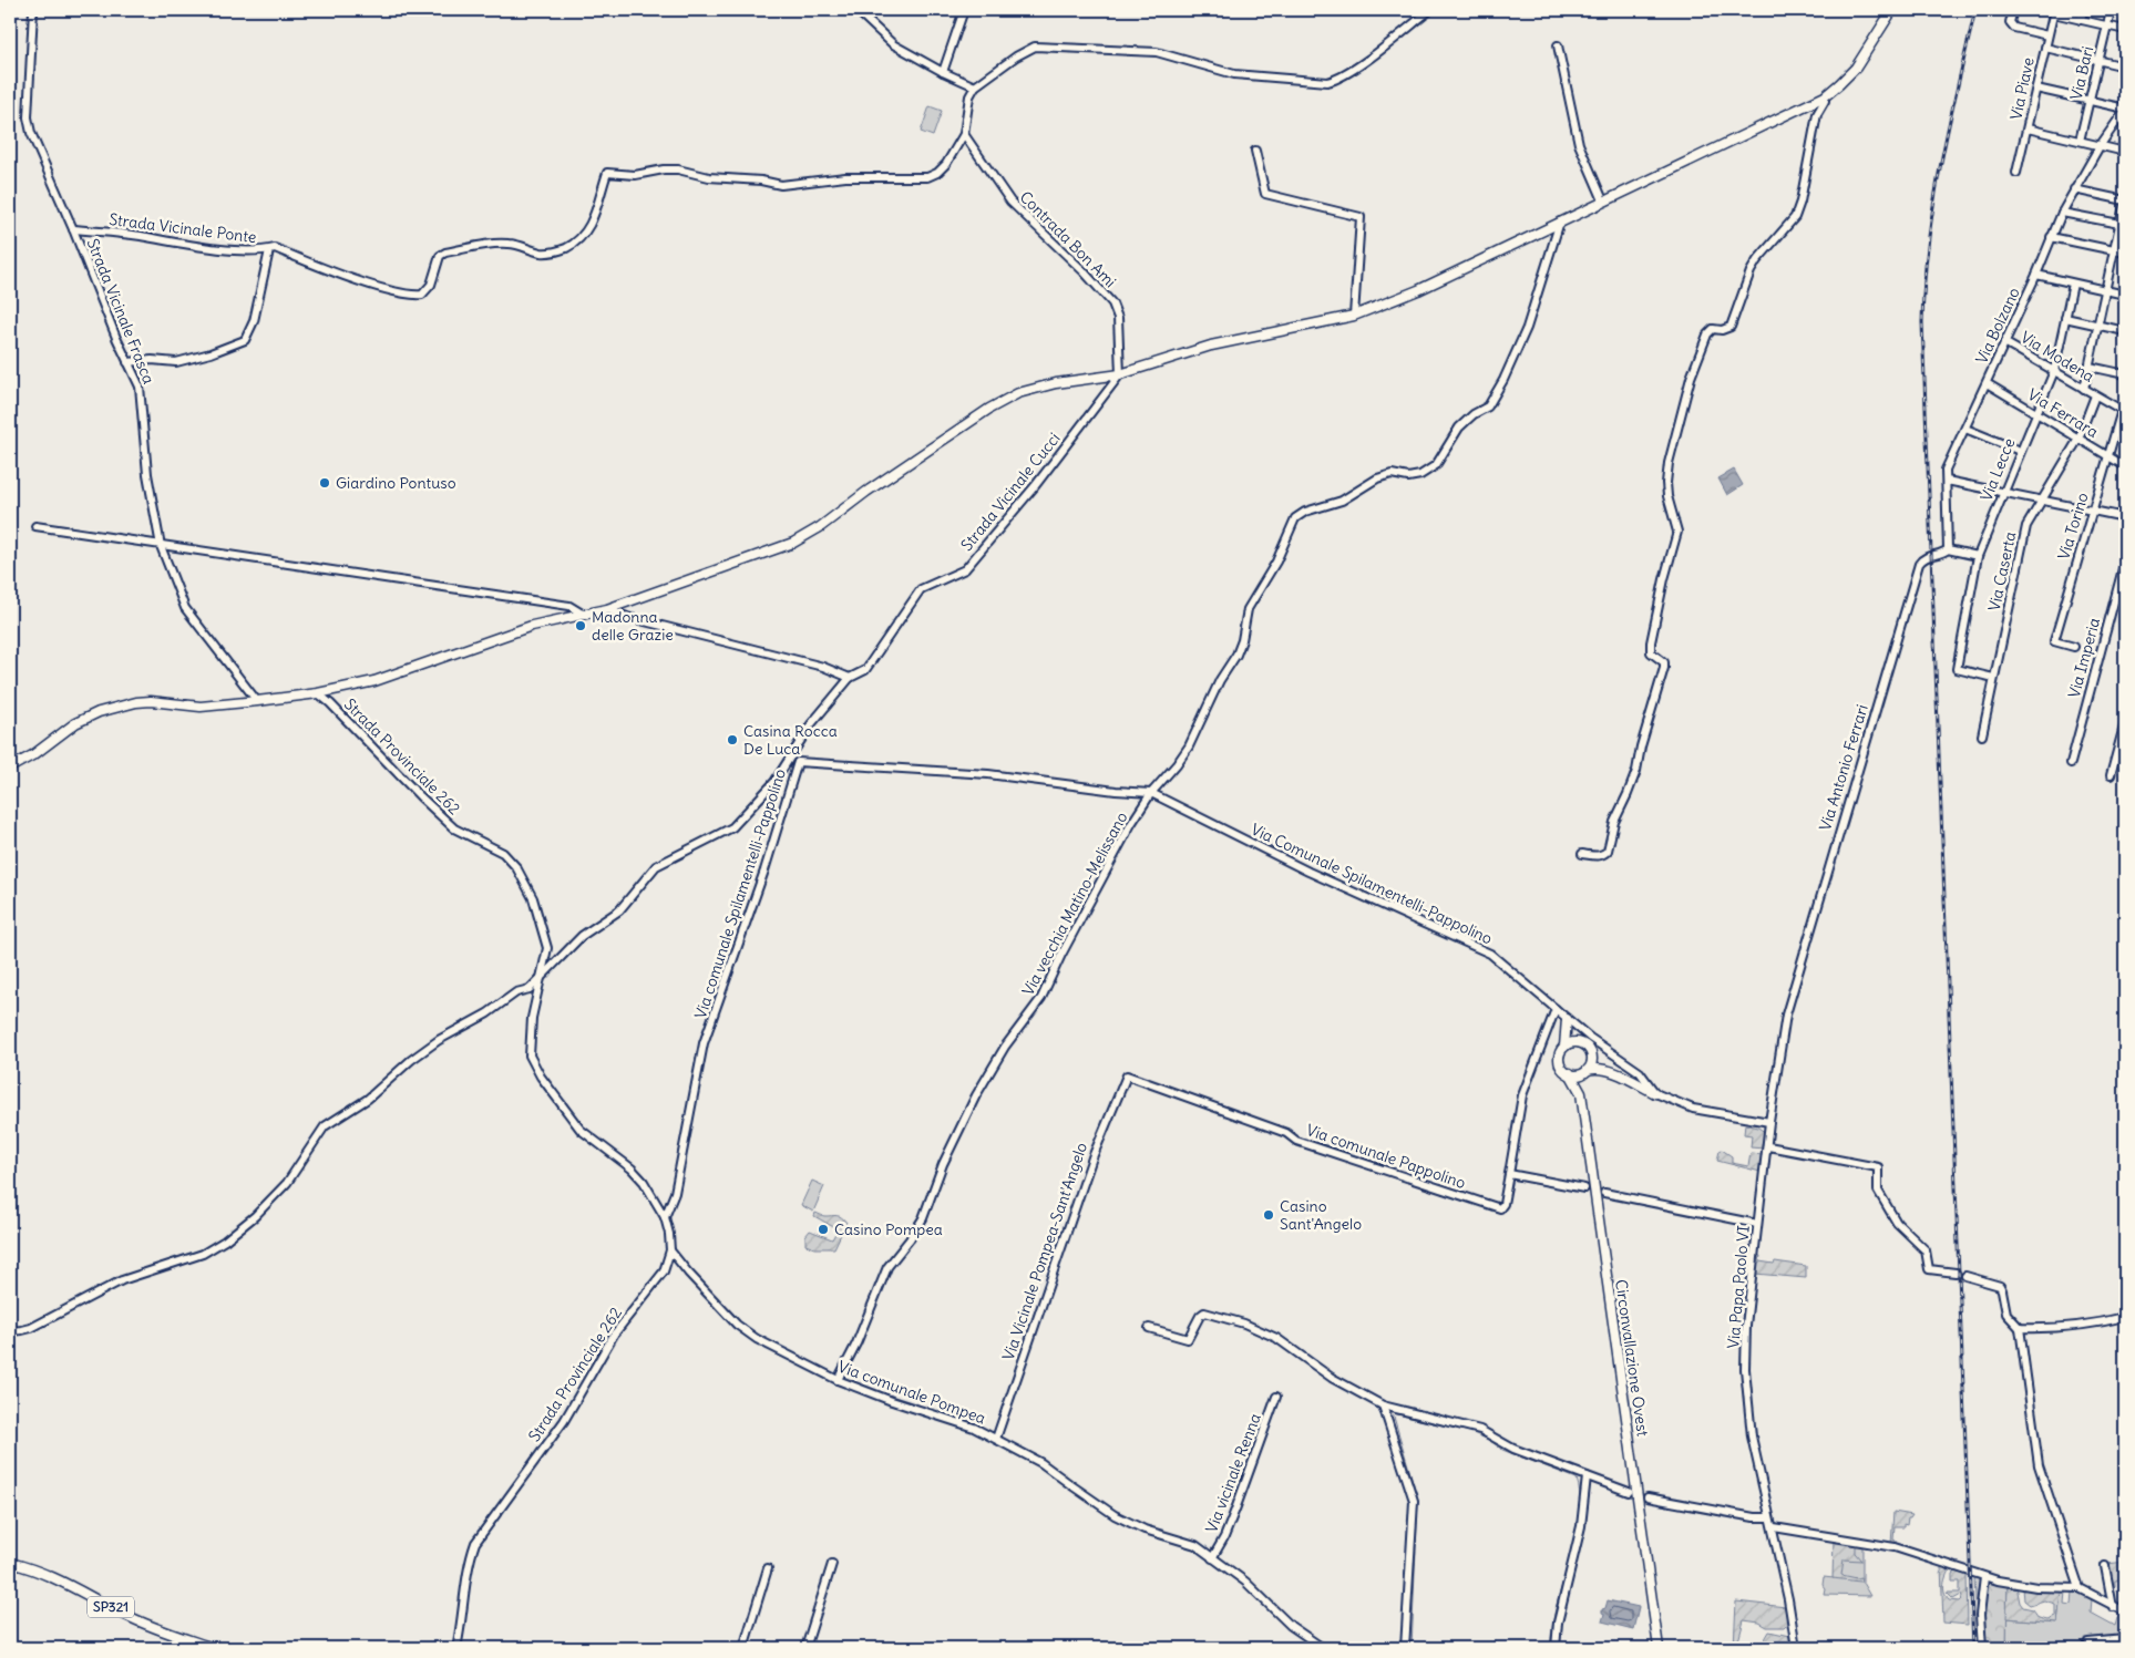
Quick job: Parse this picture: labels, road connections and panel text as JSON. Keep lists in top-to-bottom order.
{
  "streets": {
    "main road": ["Circonvallazione Ovest", "SP321"],
    "street": [
      "Via Bari",
      "Via Piave",
      "Strada Vicinale Ponte",
      "Contrada Bon Ami",
      "Strada Vicinale Frasca",
      "Via Bolzano",
      "Via Modena",
      "Via Ferrara",
      "Via Lecce",
      "Strada Vicinale Cucci",
      "Via Torino",
      "Via Caserta",
      "Via Imperia",
      "Strada Provinciale 262",
      "Via Antonio Ferrari",
      "Via Comunale Spilamentelli-Pappolino",
      "Via comunale Spilamentelli-Pappolino",
      "Via vecchia Matino-Melissano",
      "Via comunale Pappolino",
      "Via Vicinale Pompea-Sant'Angelo",
      "Via Papa Paolo VI",
      "Via comunale Pompea",
      "Via vicinale Renna"
    ]
  },
  "crossings": [
    ["Strada Vicinale Ponte", "Contrada Bon Ami"],
    ["Strada Vicinale Ponte", "Strada Vicinale Frasca"],
    ["Contrada Bon Ami", "Strada Vicinale Cucci"],
    ["Via Bolzano", "Via Modena"],
    ["Via Bolzano", "Via Ferrara"],
    ["Via Bolzano", "Via Antonio Ferrari"],
    ["Via Modena", "Via Lecce"],
    ["Via Modena", "Via Torino"],
    ["Via Modena", "Via Caserta"],
    ["Via Ferrara", "Via Lecce"],
    ["Via Ferrara", "Via Torino"],
    ["Via Ferrara", "Via Caserta"],
    ["Via Lecce", "Via Caserta"],
    ["Strada Vicinale Cucci", "Strada Provinciale 262"],
    ["Strada Provinciale 262", "Via comunale Spilamentelli-Pappolino"],
    ["Strada Provinciale 262", "Via comunale Pompea"],
    ["Via Antonio Ferrari", "Via Papa Paolo VI"],
    ["Via Comunale Spilamentelli-Pappolino", "Via comunale Spilamentelli-Pappolino"],
    ["Via Comunale Spilamentelli-Pappolino", "Via vecchia Matino-Melissano"],
    ["Via comunale Spilamentelli-Pappolino", "Via vecchia Matino-Melissano"],
    ["Via vecchia Matino-Melissano", "Via comunale Pompea"],
    ["Via comunale Pappolino", "Via Vicinale Pompea-Sant'Angelo"],
    ["Via Vicinale Pompea-Sant'Angelo", "Via comunale Pompea"],
    ["Via comunale Pompea", "Via vicinale Renna"]
  ],
  "places": [
    "Giardino Pontuso",
    "Madonna delle Grazie",
    "Casina Rocca De Luca",
    "Casino Sant'Angelo",
    "Casino Pompea"
  ]
}
